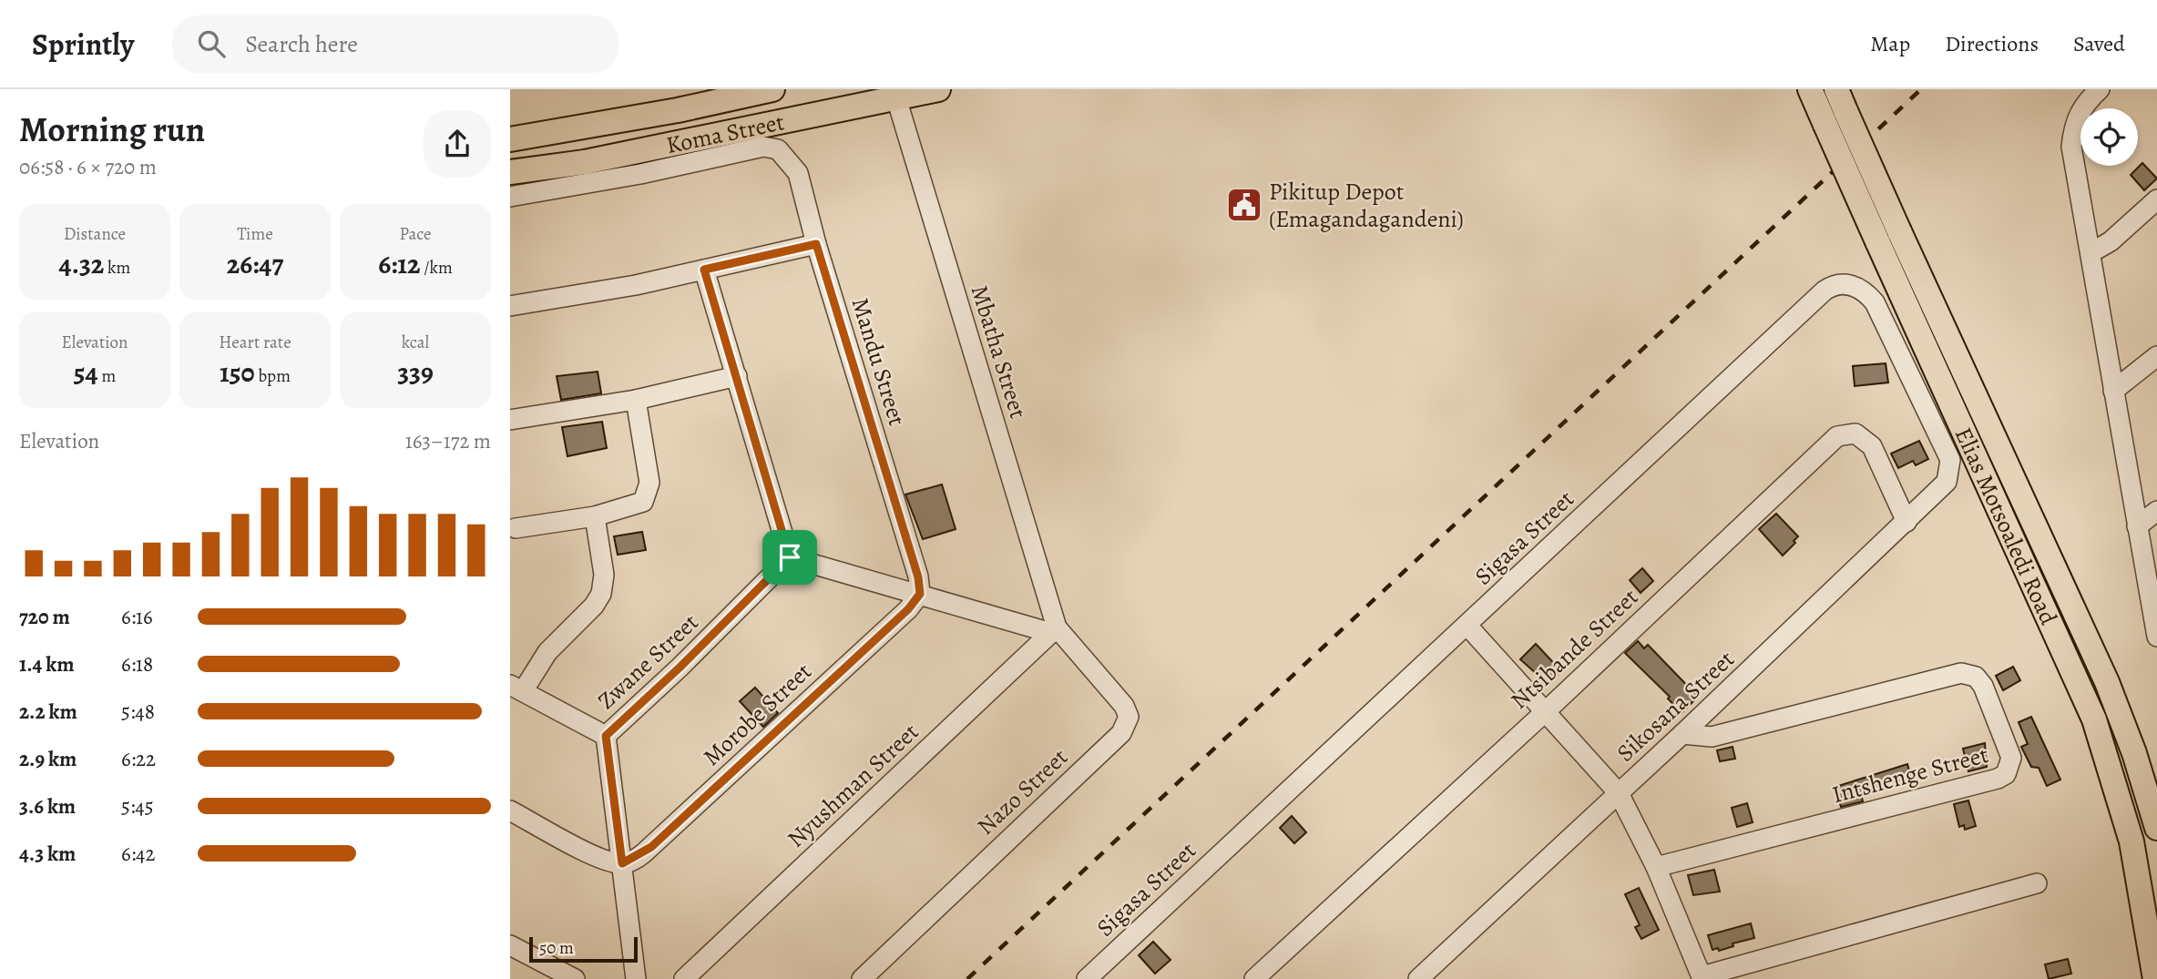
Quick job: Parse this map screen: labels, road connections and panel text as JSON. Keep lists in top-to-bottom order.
{
  "streets": {
    "main road": ["Koma Street", "Elias Motsoaledi Road"],
    "street": [
      "Mbatha Street",
      "Mandu Street",
      "Sigasa Street",
      "Ntsibande Street",
      "Zwane Street",
      "Sikosana Street",
      "Morobe Street",
      "Intshenge Street",
      "Nyushman Street",
      "Nazo Street"
    ]
  },
  "crossings": [
    ["Koma Street", "Mbatha Street"],
    ["Koma Street", "Mandu Street"],
    ["Mbatha Street", "Nyushman Street"],
    ["Mbatha Street", "Nazo Street"],
    ["Mandu Street", "Morobe Street"],
    ["Sigasa Street", "Sikosana Street"],
    ["Ntsibande Street", "Sikosana Street"],
    ["Zwane Street", "Morobe Street"],
    ["Sikosana Street", "Intshenge Street"],
    ["Nyushman Street", "Nazo Street"]
  ],
  "places": {
    "public building": ["Pikitup Depot (Emagandagandeni)"]
  },
  "scale_bar": "50 m",
  "page": {
    "header": "Sprintly",
    "search": "Search here",
    "nav": ["Map", "Directions", "Saved"],
    "heading": ["Morning run", "06:58 · 6 × 720 m"],
    "stats": [
      ["Distance", "4.32 km"],
      ["Time", "26:47"],
      ["Pace", "6:12 /km"],
      ["Elevation", "54 m"],
      ["Heart rate", "150 bpm"],
      ["kcal", "339"]
    ],
    "chart": ["Elevation", "163–172 m"],
    "list": [
      {
        "name": "720 m",
        "note": "6:16"
      },
      {
        "name": "1.4 km",
        "note": "6:18"
      },
      {
        "name": "2.2 km",
        "note": "5:48"
      },
      {
        "name": "2.9 km",
        "note": "6:22"
      },
      {
        "name": "3.6 km",
        "note": "5:45"
      },
      {
        "name": "4.3 km",
        "note": "6:42"
      }
    ],
    "scale": "50 m"
  }
}
